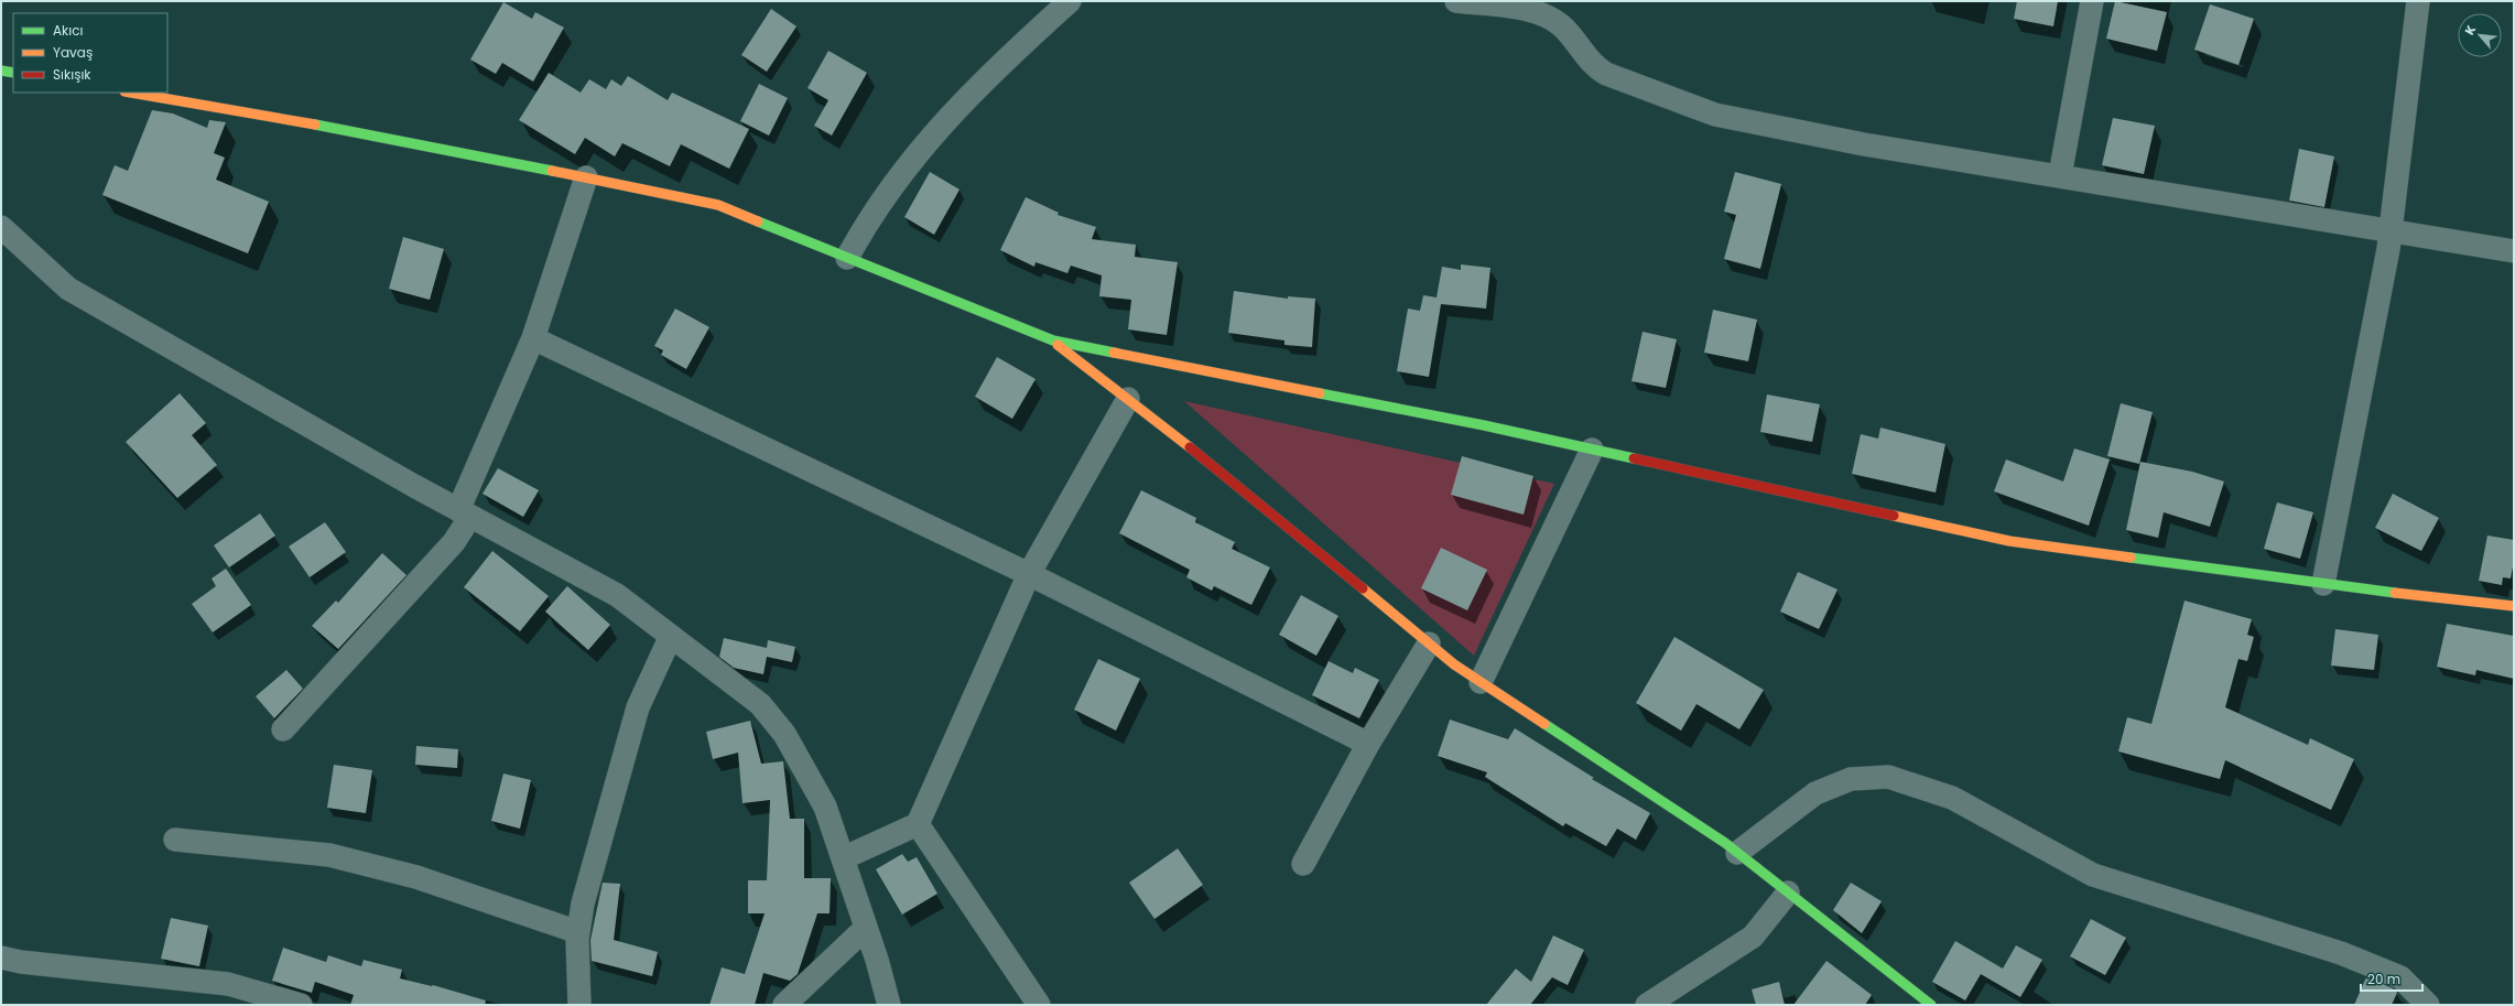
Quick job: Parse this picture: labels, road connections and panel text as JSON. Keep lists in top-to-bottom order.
{
  "legend": ["Akıcı", "Yavaş", "Sıkışık"],
  "scale_bar": "20 m",
  "north": "top left"
}
